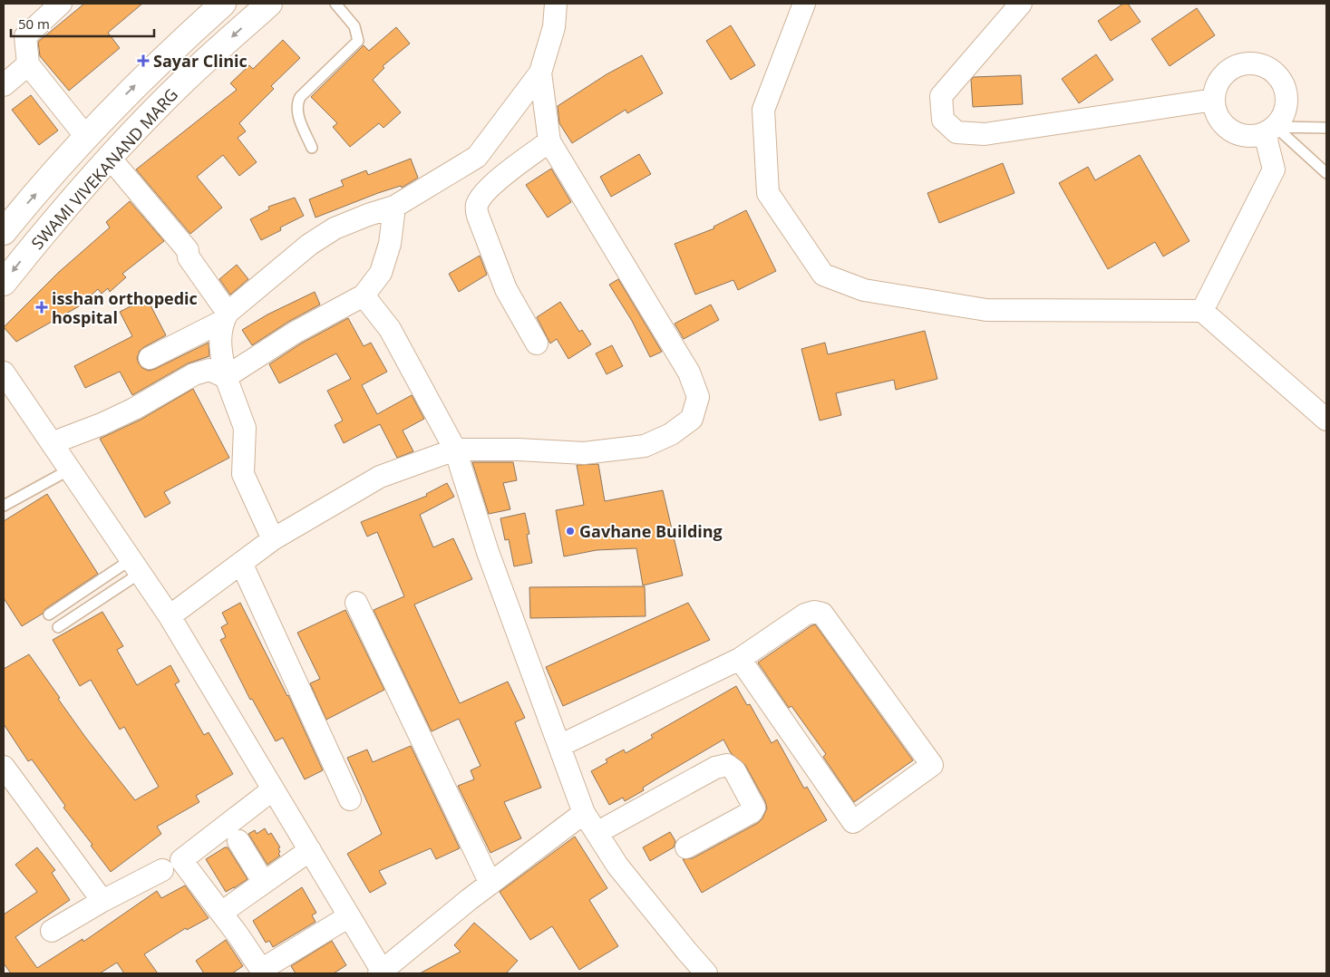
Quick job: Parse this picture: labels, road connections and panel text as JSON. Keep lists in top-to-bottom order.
{
  "streets": {
    "main road": ["SWAMI VIVEKANAND MARG"]
  },
  "places": {
    "health": ["Sayar Clinic", "isshan orthopedic hospital"],
    "other": ["Gavhane Building"]
  },
  "scale_bar": "50 m"
}
